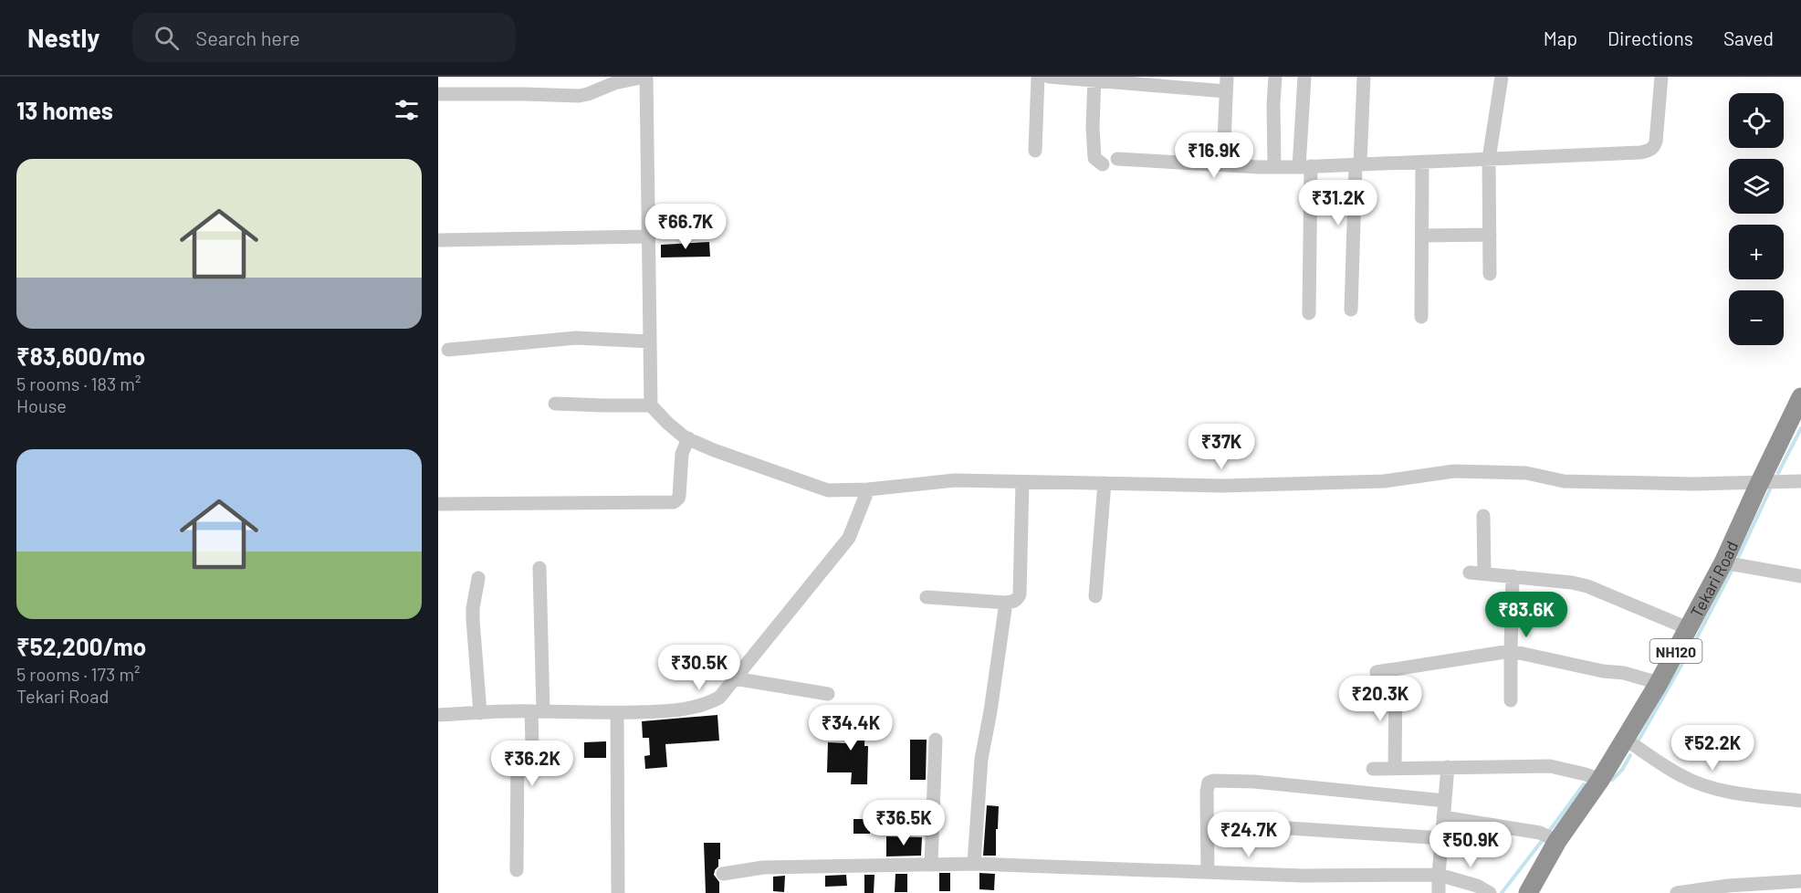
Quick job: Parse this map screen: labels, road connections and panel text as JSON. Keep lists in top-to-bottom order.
{
  "streets": {
    "highway": ["Tekari Road", "NH120"]
  },
  "page": {
    "header": "Nestly",
    "search": "Search here",
    "nav": ["Map", "Directions", "Saved"],
    "heading": "13 homes",
    "map_buttons": ["+", "−"],
    "price": [
      "₹16.9K",
      "₹31.2K",
      "₹66.7K",
      "₹37K",
      "₹83.6K",
      "₹30.5K",
      "₹20.3K",
      "₹34.4K",
      "₹52.2K",
      "₹36.2K",
      "₹36.5K",
      "₹24.7K",
      "₹50.9K"
    ],
    "list": [
      {
        "name": "₹83,600/mo",
        "note": "5 rooms · 183 m² · House"
      },
      {
        "name": "₹52,200/mo",
        "note": "5 rooms · 173 m² · Tekari Road"
      }
    ]
  }
}
